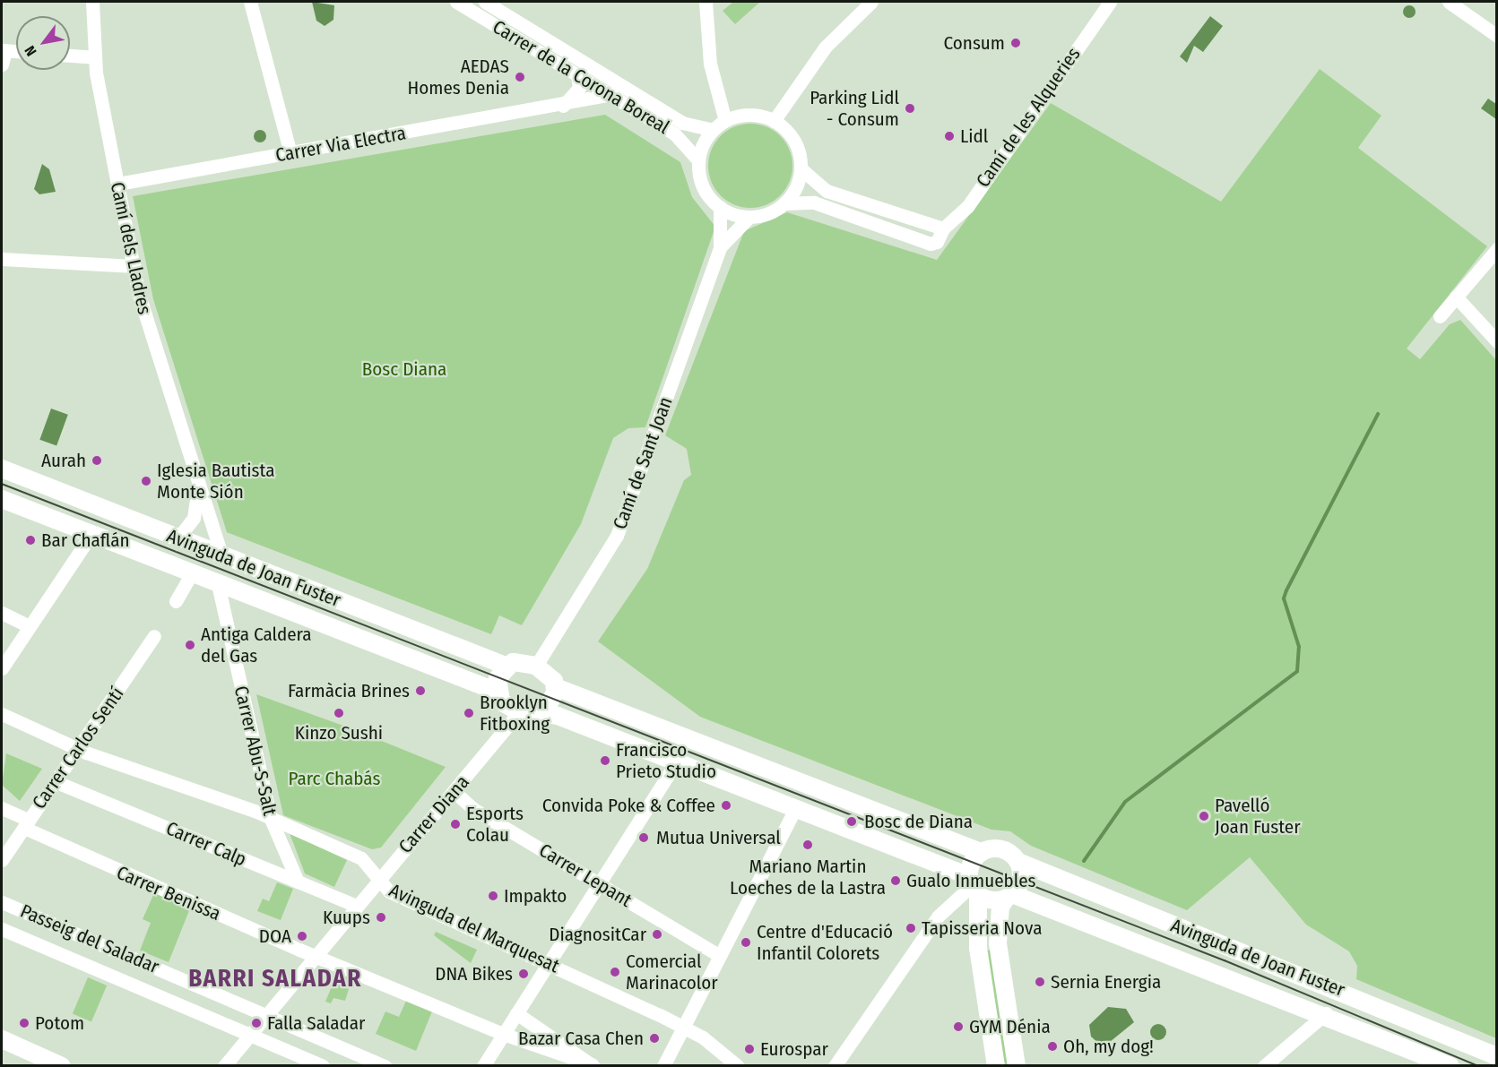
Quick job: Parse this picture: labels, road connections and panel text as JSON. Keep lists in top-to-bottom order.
{
  "streets": {
    "main road": ["Avinguda de Joan Fuster"],
    "street": [
      "Carrer de la Corona Boreal",
      "Camí de les Alqueries",
      "Carrer Via Electra",
      "Camí dels Lladres",
      "Camí de Sant Joan",
      "Carrer Carlos Sentí",
      "Carrer Abu-S-Salt",
      "Carrer Diana",
      "Carrer Calp",
      "Carrer Lepant",
      "Carrer Benissa",
      "Avinguda del Marquesat",
      "Passeig del Saladar"
    ]
  },
  "crossings": [
    ["Carrer de la Corona Boreal", "Camí de les Alqueries"],
    ["Carrer de la Corona Boreal", "Carrer Via Electra"],
    ["Carrer de la Corona Boreal", "Camí de Sant Joan"],
    ["Camí de les Alqueries", "Camí de Sant Joan"],
    ["Carrer Via Electra", "Camí dels Lladres"],
    ["Camí dels Lladres", "Avinguda de Joan Fuster"],
    ["Camí de Sant Joan", "Avinguda de Joan Fuster"],
    ["Camí de Sant Joan", "Carrer Diana"],
    ["Avinguda de Joan Fuster", "Carrer Abu-S-Salt"],
    ["Avinguda de Joan Fuster", "Carrer Diana"],
    ["Carrer Carlos Sentí", "Carrer Calp"],
    ["Carrer Carlos Sentí", "Carrer Benissa"],
    ["Carrer Carlos Sentí", "Avinguda del Marquesat"],
    ["Carrer Abu-S-Salt", "Carrer Calp"],
    ["Carrer Abu-S-Salt", "Avinguda del Marquesat"],
    ["Carrer Diana", "Carrer Calp"],
    ["Carrer Diana", "Carrer Lepant"],
    ["Carrer Diana", "Carrer Benissa"],
    ["Carrer Diana", "Avinguda del Marquesat"],
    ["Carrer Diana", "Passeig del Saladar"]
  ],
  "districts": ["BARRI SALADAR"],
  "parks": ["Bosc Diana", "Parc Chabás"],
  "places": [
    "Consum",
    "AEDAS Homes Denia",
    "Parking Lidl - Consum",
    "Lidl",
    "Aurah",
    "Iglesia Bautista Monte Sión",
    "Bar Chaflán",
    "Antiga Caldera del Gas",
    "Farmàcia Brines",
    "Kinzo Sushi",
    "Brooklyn Fitboxing",
    "Francisco Prieto Studio",
    "Convida Poke & Coffee",
    "Pavelló Joan Fuster",
    "Bosc de Diana",
    "Esports Colau",
    "Mutua Universal",
    "Mariano Martin Loeches de la Lastra",
    "Gualo Inmuebles",
    "Impakto",
    "Kuups",
    "Tapisseria Nova",
    "DiagnositCar",
    "DOA",
    "Centre d'Educació Infantil Colorets",
    "Comercial Marinacolor",
    "DNA Bikes",
    "Sernia Energia",
    "Potom",
    "Falla Saladar",
    "GYM Dénia",
    "Bazar Casa Chen",
    "Oh, my dog!",
    "Eurospar"
  ],
  "north": "bottom left"
}
